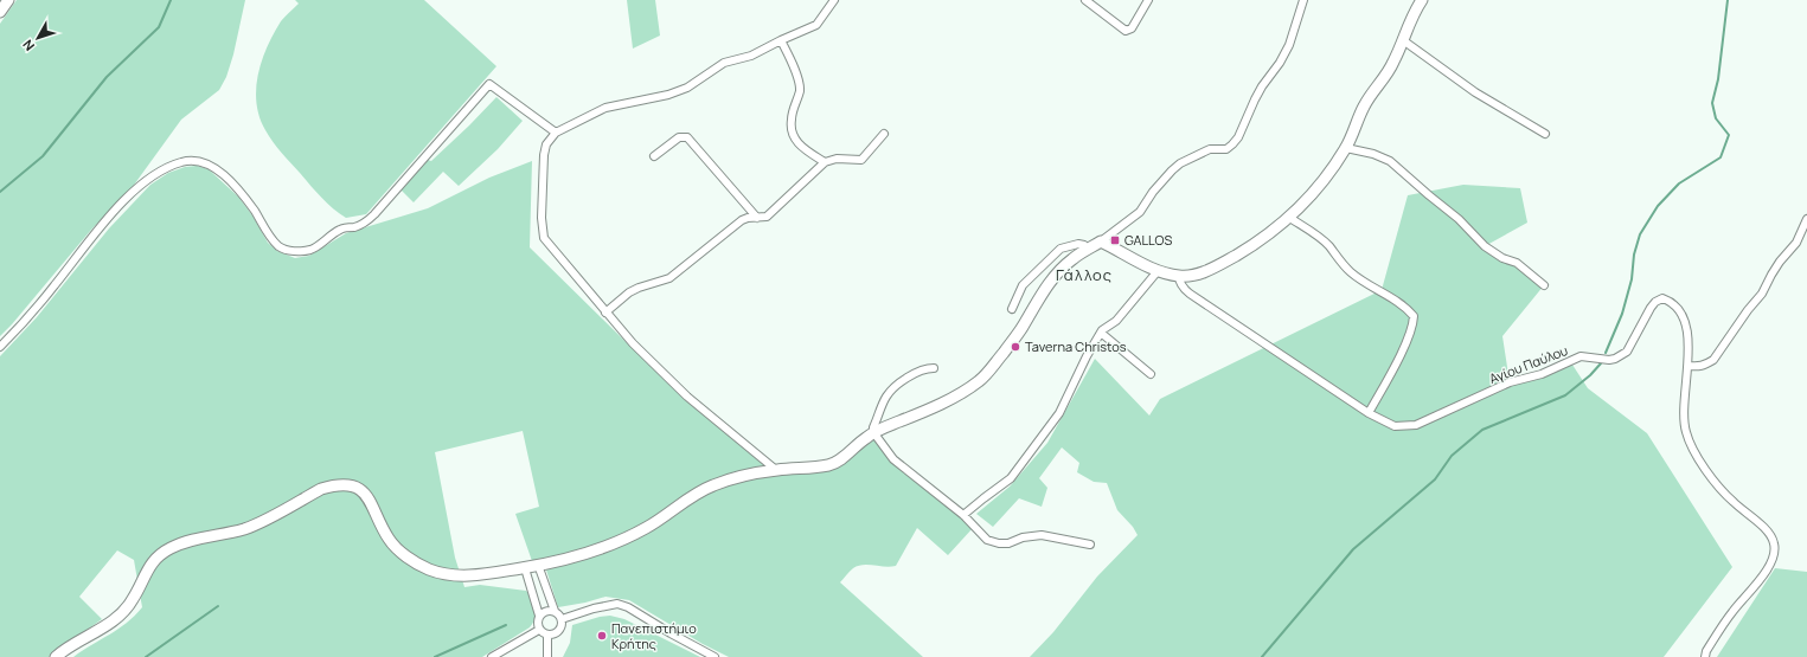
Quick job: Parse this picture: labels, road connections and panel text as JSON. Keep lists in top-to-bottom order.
{
  "streets": {
    "street": ["Αγίου Παύλου"]
  },
  "districts": ["Γάλλος"],
  "places": {
    "transit": ["GALLOS"],
    "other": ["Taverna Christos", "Πανεπιστήμιο Κρήτης"]
  },
  "north": "bottom left"
}
